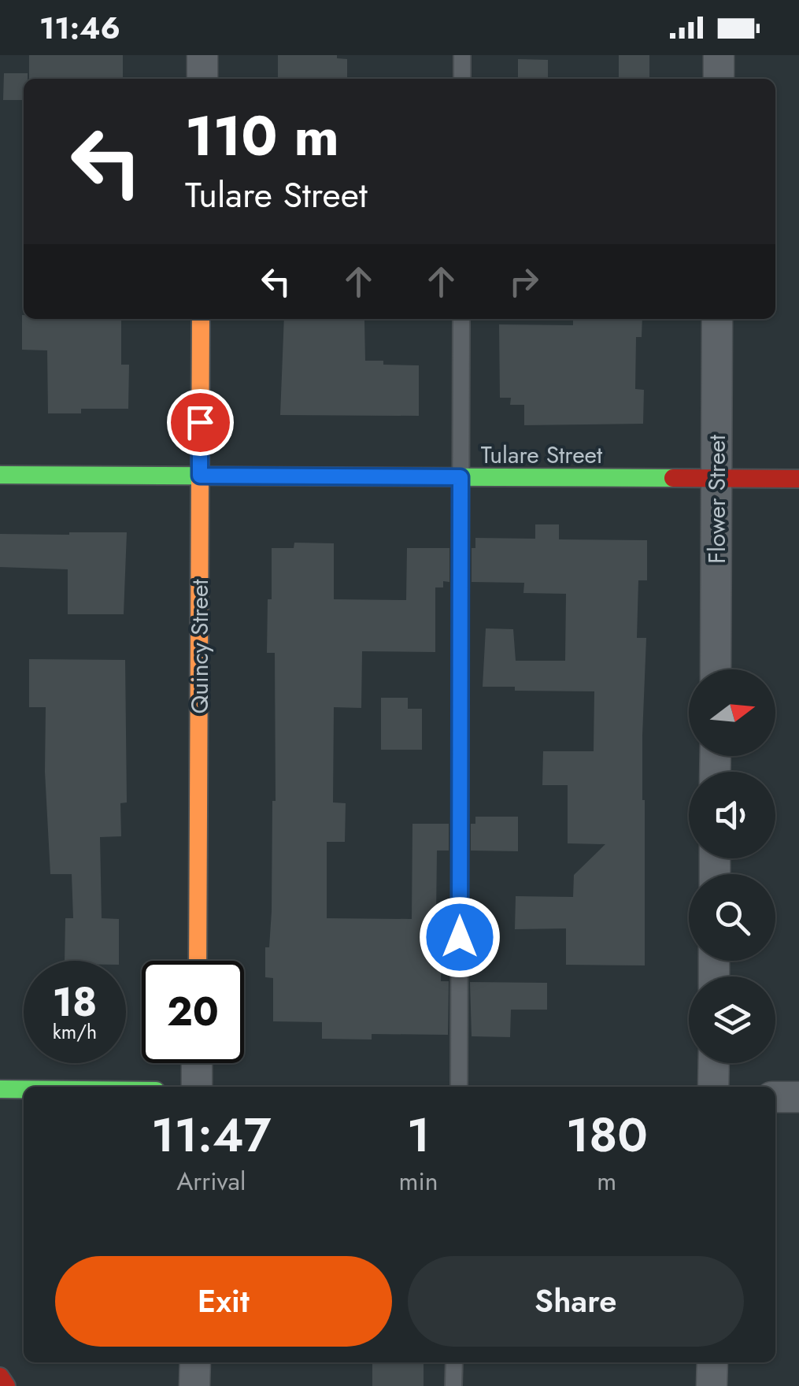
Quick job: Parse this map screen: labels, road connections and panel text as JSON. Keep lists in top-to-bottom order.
{
  "streets": {
    "main road": ["Tulare Street", "Quincy Street"],
    "street": ["Flower Street"]
  },
  "crossings": [
    ["Tulare Street", "Flower Street"],
    ["Tulare Street", "Quincy Street"]
  ],
  "north": "right",
  "page": {
    "status": "11:46",
    "turn": ["110 m", "Tulare Street"],
    "speed": "18 km/h",
    "limit": "20",
    "eta": [
      "11:47",
      "Arrival",
      "1",
      "min",
      "180",
      "m"
    ],
    "buttons": ["Exit", "Share"]
  }
}
